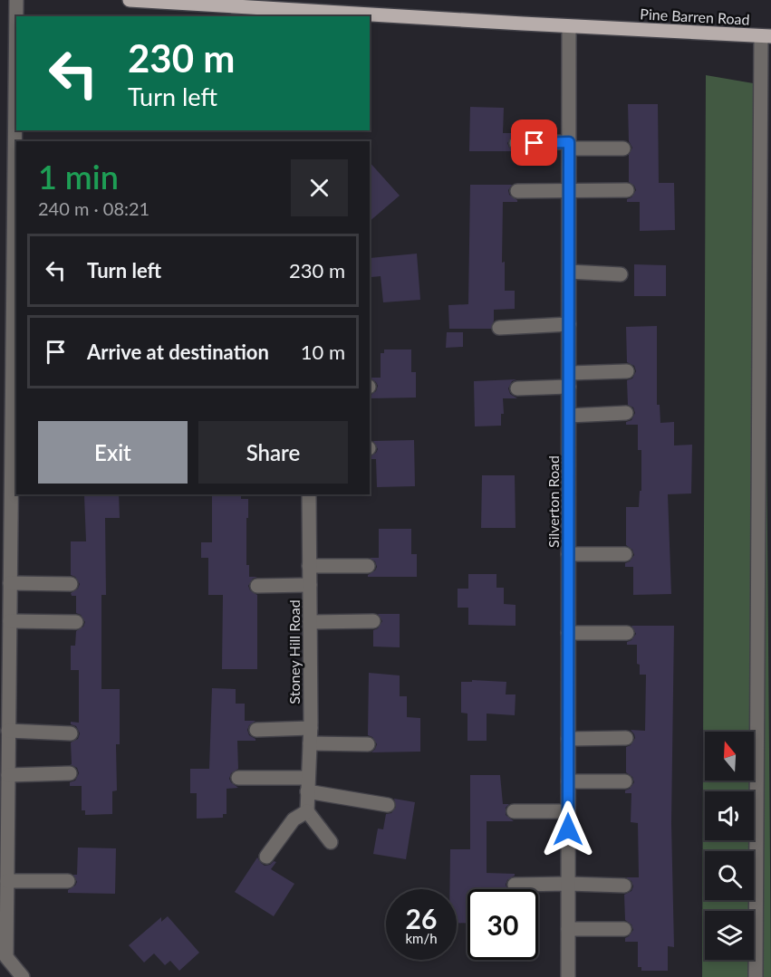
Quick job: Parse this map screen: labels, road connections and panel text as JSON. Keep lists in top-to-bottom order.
{
  "streets": {
    "main road": ["Pine Barren Road"],
    "street": ["Silverton Road", "Stoney Hill Road"]
  },
  "crossings": [
    ["Pine Barren Road", "Silverton Road"]
  ],
  "north": "top",
  "page": {
    "turn": ["230 m", "Turn left"],
    "heading": ["1 min", "240 m · 08:21"],
    "list": [
      {
        "name": "Turn left",
        "value": "230 m"
      },
      {
        "name": "Arrive at destination",
        "value": "10 m"
      }
    ],
    "buttons": ["Exit", "Share"],
    "speed": "26 km/h",
    "limit": "30"
  }
}
